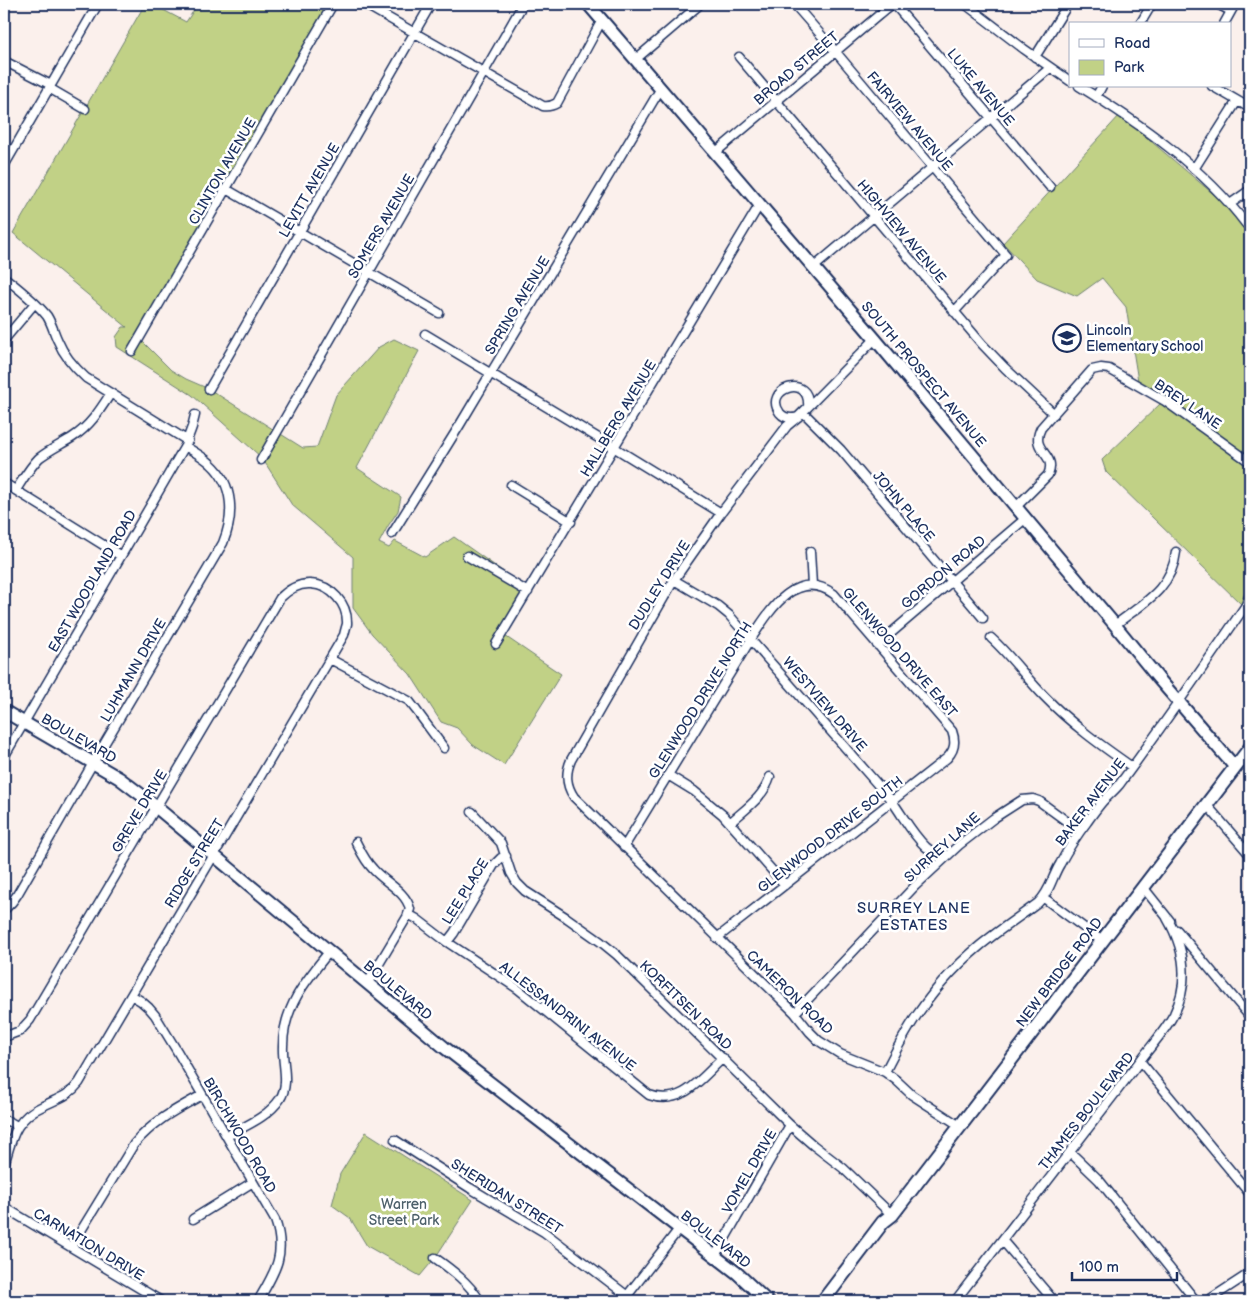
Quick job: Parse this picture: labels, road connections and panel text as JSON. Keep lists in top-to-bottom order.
{
  "streets": {
    "main road": ["NEW BRIDGE ROAD"],
    "street": [
      "BROAD STREET",
      "LUKE AVENUE",
      "FAIRVIEW AVENUE",
      "CLINTON AVENUE",
      "LEVITT AVENUE",
      "SOMERS AVENUE",
      "HIGHVIEW AVENUE",
      "SPRING AVENUE",
      "SOUTH PROSPECT AVENUE",
      "BREY LANE",
      "HALLBERG AVENUE",
      "JOHN PLACE",
      "GORDON ROAD",
      "EAST WOODLAND ROAD",
      "DUDLEY DRIVE",
      "GLENWOOD DRIVE EAST",
      "LUHMANN DRIVE",
      "GLENWOOD DRIVE NORTH",
      "WESTVIEW DRIVE",
      "BOULEVARD",
      "BAKER AVENUE",
      "GREVE DRIVE",
      "GLENWOOD DRIVE SOUTH",
      "SURREY LANE",
      "RIDGE STREET",
      "LEE PLACE",
      "CAMERON ROAD",
      "KORFITSEN ROAD",
      "ALLESSANDRINI AVENUE",
      "THAMES BOULEVARD",
      "BIRCHWOOD ROAD",
      "VOMEL DRIVE",
      "SHERIDAN STREET",
      "CARNATION DRIVE"
    ]
  },
  "crossings": [
    ["BROAD STREET", "LUKE AVENUE"],
    ["BROAD STREET", "FAIRVIEW AVENUE"],
    ["BROAD STREET", "HIGHVIEW AVENUE"],
    ["BROAD STREET", "SOUTH PROSPECT AVENUE"],
    ["FAIRVIEW AVENUE", "HIGHVIEW AVENUE"],
    ["HIGHVIEW AVENUE", "BREY LANE"],
    ["SPRING AVENUE", "SOUTH PROSPECT AVENUE"],
    ["SOUTH PROSPECT AVENUE", "HALLBERG AVENUE"],
    ["SOUTH PROSPECT AVENUE", "GORDON ROAD"],
    ["SOUTH PROSPECT AVENUE", "DUDLEY DRIVE"],
    ["SOUTH PROSPECT AVENUE", "BAKER AVENUE"],
    ["SOUTH PROSPECT AVENUE", "NEW BRIDGE ROAD"],
    ["JOHN PLACE", "GORDON ROAD"],
    ["JOHN PLACE", "DUDLEY DRIVE"],
    ["GORDON ROAD", "GLENWOOD DRIVE EAST"],
    ["EAST WOODLAND ROAD", "LUHMANN DRIVE"],
    ["EAST WOODLAND ROAD", "BOULEVARD"],
    ["DUDLEY DRIVE", "WESTVIEW DRIVE"],
    ["DUDLEY DRIVE", "CAMERON ROAD"],
    ["GLENWOOD DRIVE EAST", "GLENWOOD DRIVE NORTH"],
    ["GLENWOOD DRIVE EAST", "GLENWOOD DRIVE SOUTH"],
    ["LUHMANN DRIVE", "BOULEVARD"],
    ["GLENWOOD DRIVE NORTH", "WESTVIEW DRIVE"],
    ["GLENWOOD DRIVE NORTH", "CAMERON ROAD"],
    ["WESTVIEW DRIVE", "GLENWOOD DRIVE SOUTH"],
    ["WESTVIEW DRIVE", "SURREY LANE"],
    ["BOULEVARD", "GREVE DRIVE"],
    ["BOULEVARD", "RIDGE STREET"],
    ["BOULEVARD", "VOMEL DRIVE"],
    ["BAKER AVENUE", "SURREY LANE"],
    ["BAKER AVENUE", "CAMERON ROAD"],
    ["GREVE DRIVE", "RIDGE STREET"],
    ["GLENWOOD DRIVE SOUTH", "CAMERON ROAD"],
    ["SURREY LANE", "CAMERON ROAD"],
    ["RIDGE STREET", "BIRCHWOOD ROAD"],
    ["LEE PLACE", "KORFITSEN ROAD"],
    ["LEE PLACE", "ALLESSANDRINI AVENUE"],
    ["NEW BRIDGE ROAD", "CAMERON ROAD"],
    ["NEW BRIDGE ROAD", "KORFITSEN ROAD"],
    ["KORFITSEN ROAD", "ALLESSANDRINI AVENUE"],
    ["KORFITSEN ROAD", "VOMEL DRIVE"]
  ],
  "districts": ["SURREY LANE ESTATES"],
  "parks": ["Warren Street Park"],
  "places": {
    "school or university": ["Lincoln Elementary School"]
  },
  "legend": ["Road", "Park"],
  "scale_bar": "100 m"
}
